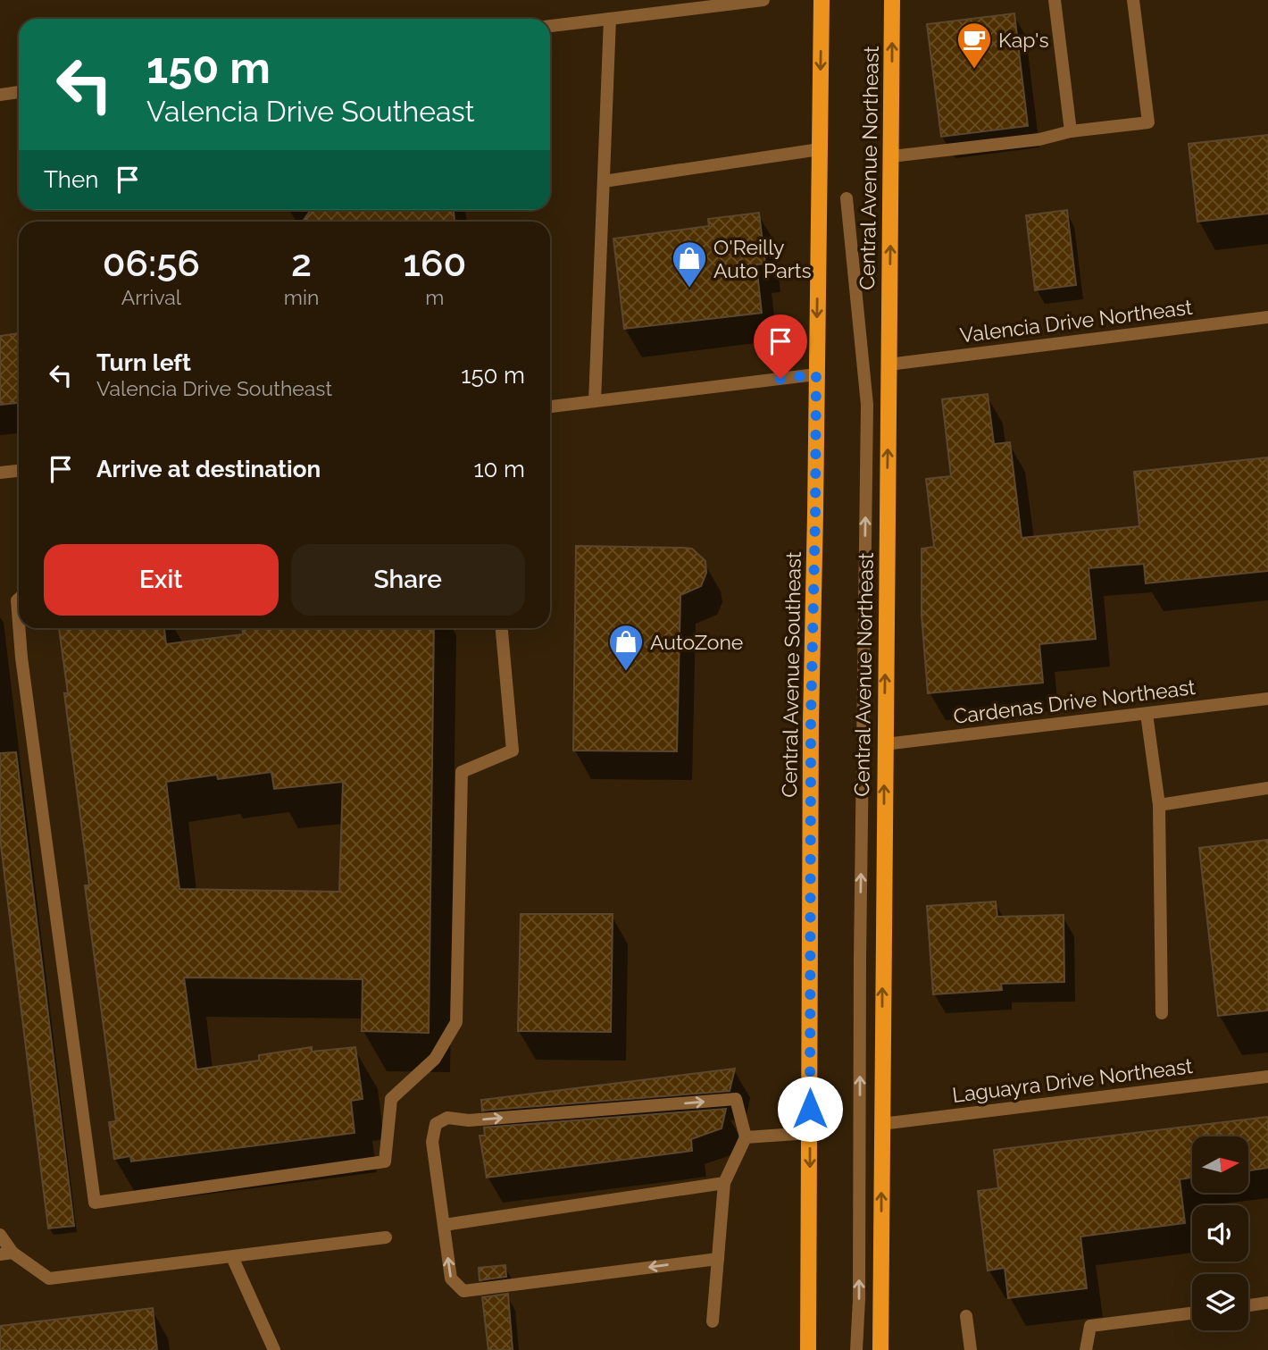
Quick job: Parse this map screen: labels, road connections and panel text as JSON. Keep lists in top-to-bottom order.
{
  "streets": {
    "main road": ["Central Avenue Northeast", "Central Avenue Southeast"],
    "street": ["Valencia Drive Northeast", "Cardenas Drive Northeast", "Laguayra Drive Northeast"]
  },
  "crossings": [
    ["Central Avenue Northeast", "Valencia Drive Northeast"],
    ["Central Avenue Northeast", "Cardenas Drive Northeast"],
    ["Central Avenue Northeast", "Laguayra Drive Northeast"]
  ],
  "one_way": ["Central Avenue Northeast", "Central Avenue Southeast"],
  "places": {
    "cafe": ["Kap's"],
    "shop": ["O'Reilly Auto Parts", "AutoZone"]
  },
  "north": "right",
  "page": {
    "turn": ["150 m", "Valencia Drive Southeast"],
    "then": "Then",
    "eta": [
      "06:56",
      "Arrival",
      "2",
      "min",
      "160",
      "m"
    ],
    "list": [
      {
        "name": "Turn left",
        "note": "Valencia Drive Southeast",
        "value": "150 m"
      },
      {
        "name": "Arrive at destination",
        "value": "10 m"
      }
    ],
    "buttons": ["Exit", "Share"]
  }
}
